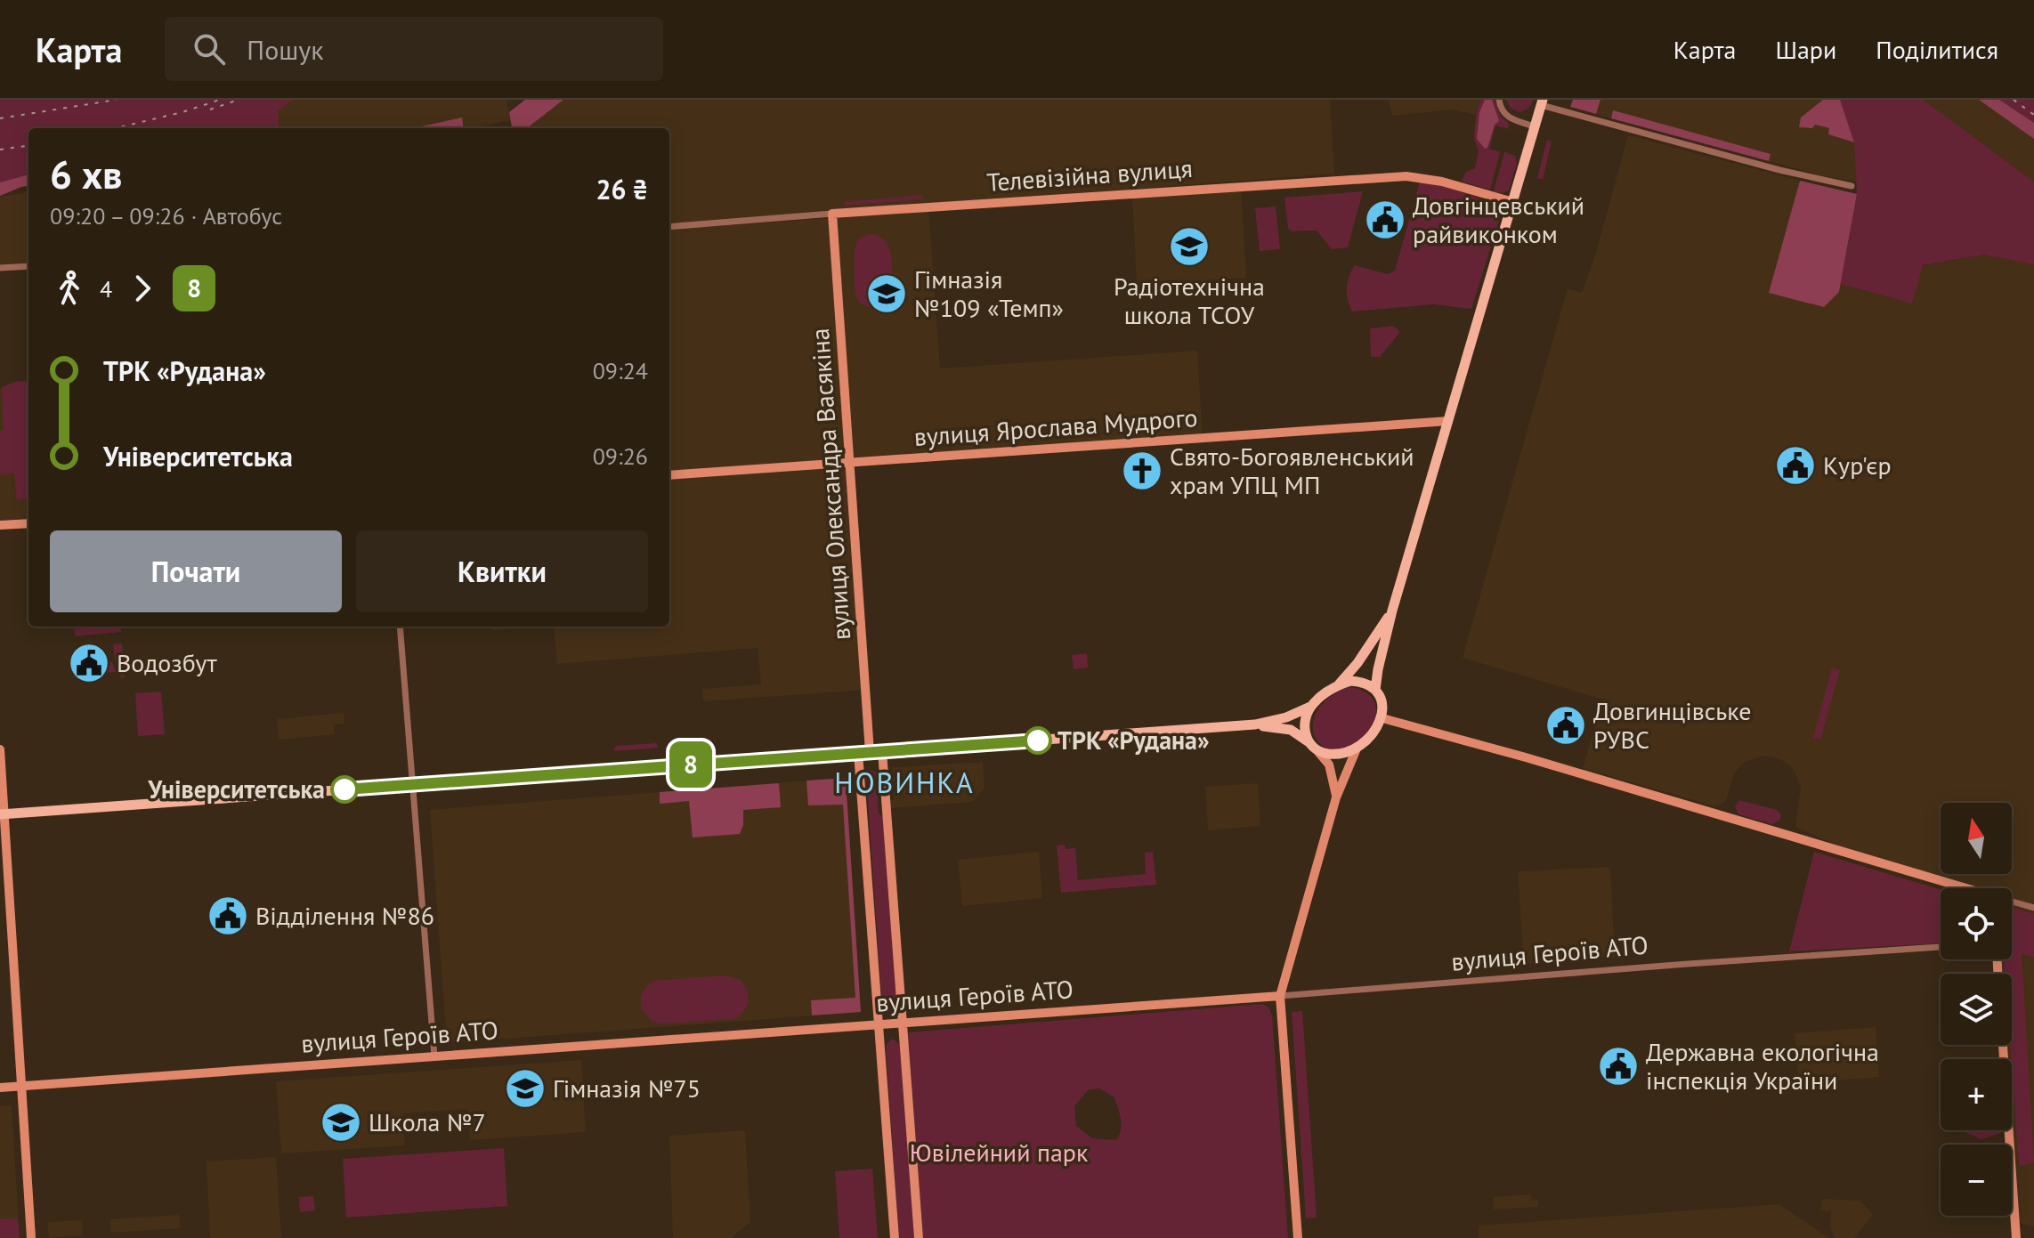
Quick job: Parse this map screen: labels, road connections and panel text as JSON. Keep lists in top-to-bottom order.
{
  "streets": {
    "street": [
      "Телевізійна вулиця",
      "вулиця Ярослава Мудрого",
      "вулиця Олександра Васякіна",
      "вулиця Героїв АТО"
    ]
  },
  "crossings": [
    ["Телевізійна вулиця", "вулиця Олександра Васякіна"],
    ["вулиця Ярослава Мудрого", "вулиця Олександра Васякіна"]
  ],
  "districts": ["НОВИНКА"],
  "parks": ["Ювілейний парк"],
  "places": {
    "public building": [
      "Довгінцевський райвиконком",
      "Кур'єр",
      "Водозбут",
      "Довгинцівське РУВС",
      "Відділення №86",
      "Державна екологічна інспекція України"
    ],
    "school or university": [
      "Радіотехнічна школа ТСОУ",
      "Гімназія №109 «Темп»",
      "Гімназія №75",
      "Школа №7"
    ],
    "church": ["Свято-Богоявленський храм УПЦ МП"],
    "other": ["ТРК «Рудана»", "Університетська"]
  },
  "lines": ["bus line 8"],
  "north": "top",
  "page": {
    "header": "Карта",
    "search": "Пошук",
    "nav": ["Карта", "Шари", "Поділитися"],
    "on_map": "8",
    "heading": ["6 хв", "09:20 – 09:26 · Автобус", "26 ₴"],
    "legs": ["4", "8"],
    "list": [
      {
        "name": "ТРК «Рудана»",
        "value": "09:24"
      },
      {
        "name": "Університетська",
        "value": "09:26"
      }
    ],
    "buttons": ["Почати", "Квитки"],
    "map_buttons": ["+", "−"]
  }
}
